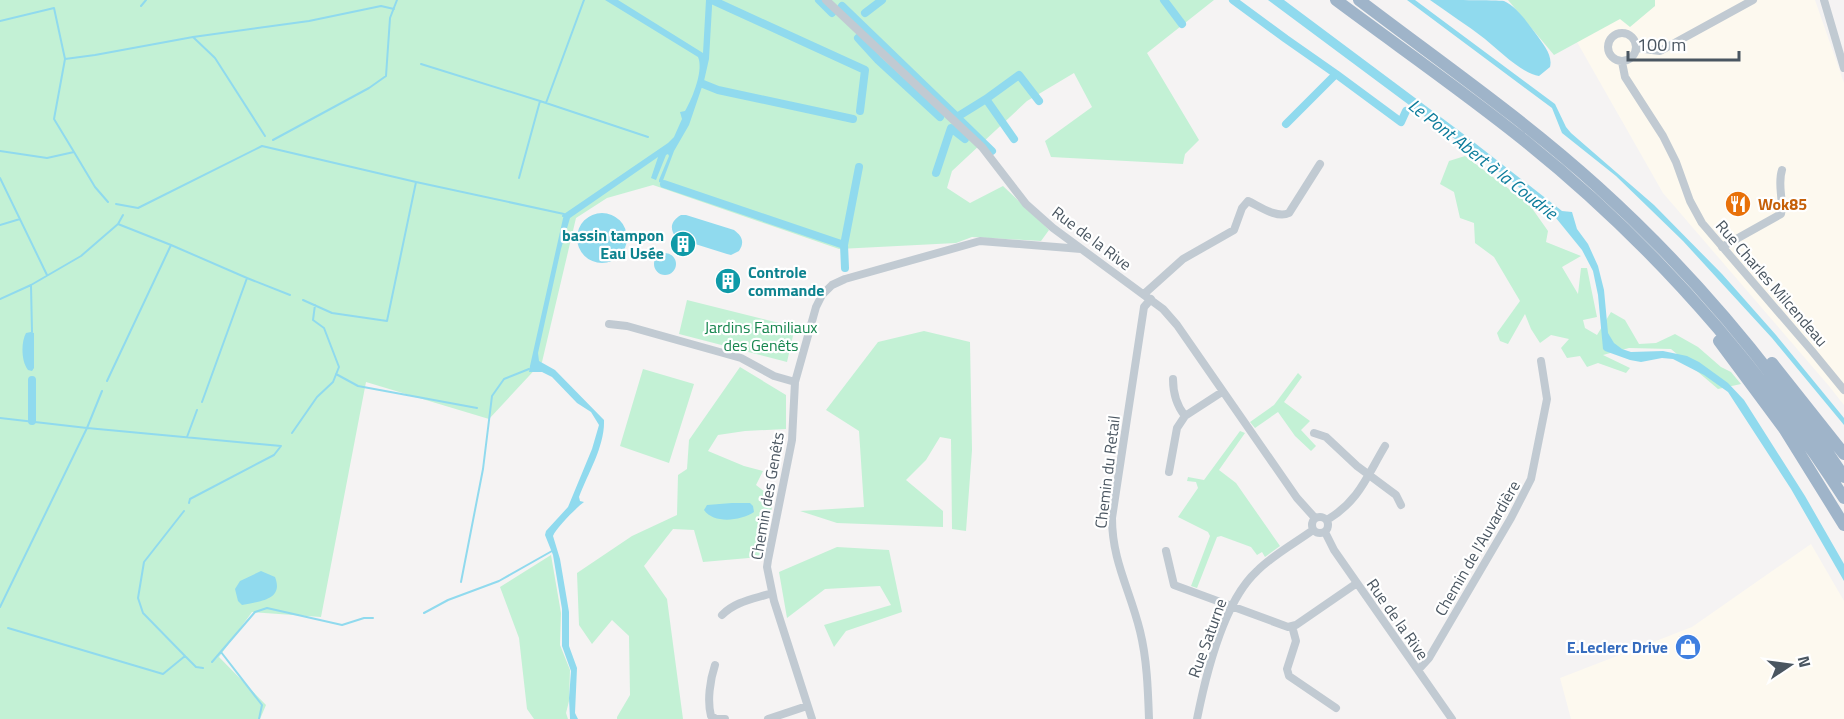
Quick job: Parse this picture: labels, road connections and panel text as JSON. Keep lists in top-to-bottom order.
{
  "streets": {
    "street": [
      "Rue de la Rive",
      "Rue Charles Milcendeau",
      "Chemin du Retail",
      "Chemin des Genêts",
      "Chemin de l'Auvardière",
      "Rue Saturne"
    ]
  },
  "crossings": [
    ["Rue de la Rive", "Chemin du Retail"],
    ["Rue de la Rive", "Chemin des Genêts"],
    ["Rue de la Rive", "Chemin de l'Auvardière"],
    ["Rue de la Rive", "Rue Saturne"]
  ],
  "water": ["Le Pont Abert à la Coudrie"],
  "parks": ["Jardins Familiaux des Genêts"],
  "places": {
    "restaurant": ["Wok85"],
    "building": ["bassin tampon Eau Usée", "Controle commande"],
    "shop": ["E.Leclerc Drive"]
  },
  "scale_bar": "100 m",
  "north": "right"
}
